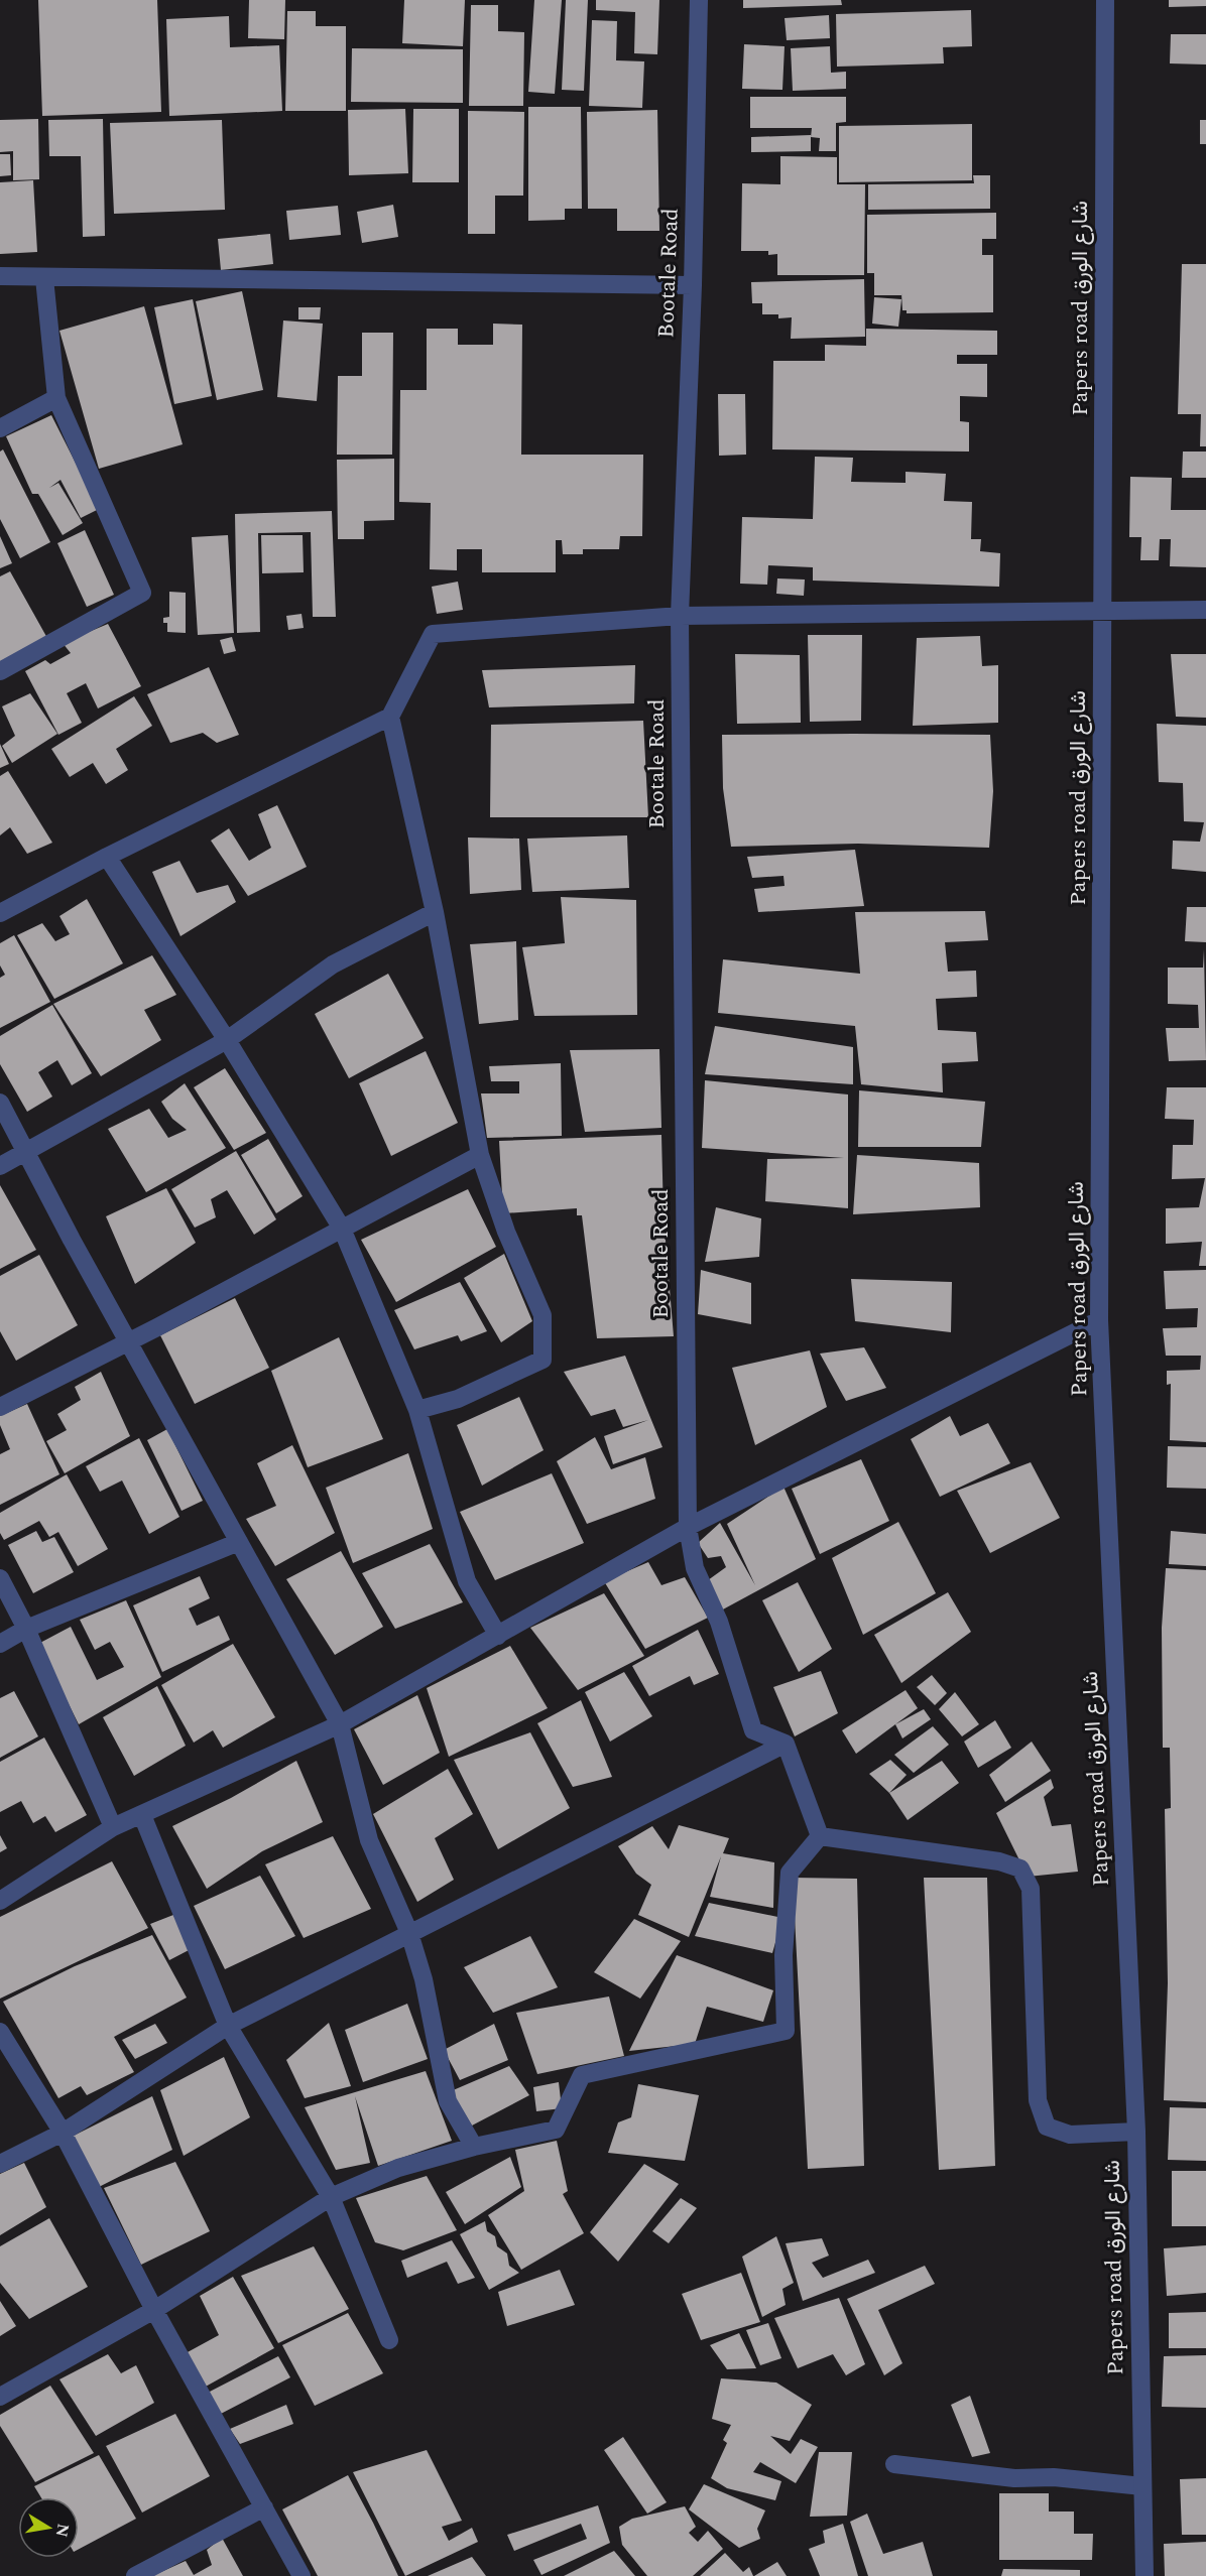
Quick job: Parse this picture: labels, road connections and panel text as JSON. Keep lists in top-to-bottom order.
{
  "streets": {
    "street": ["Bootale Road", "Papers road شارع الورق"]
  },
  "north": "right"
}
